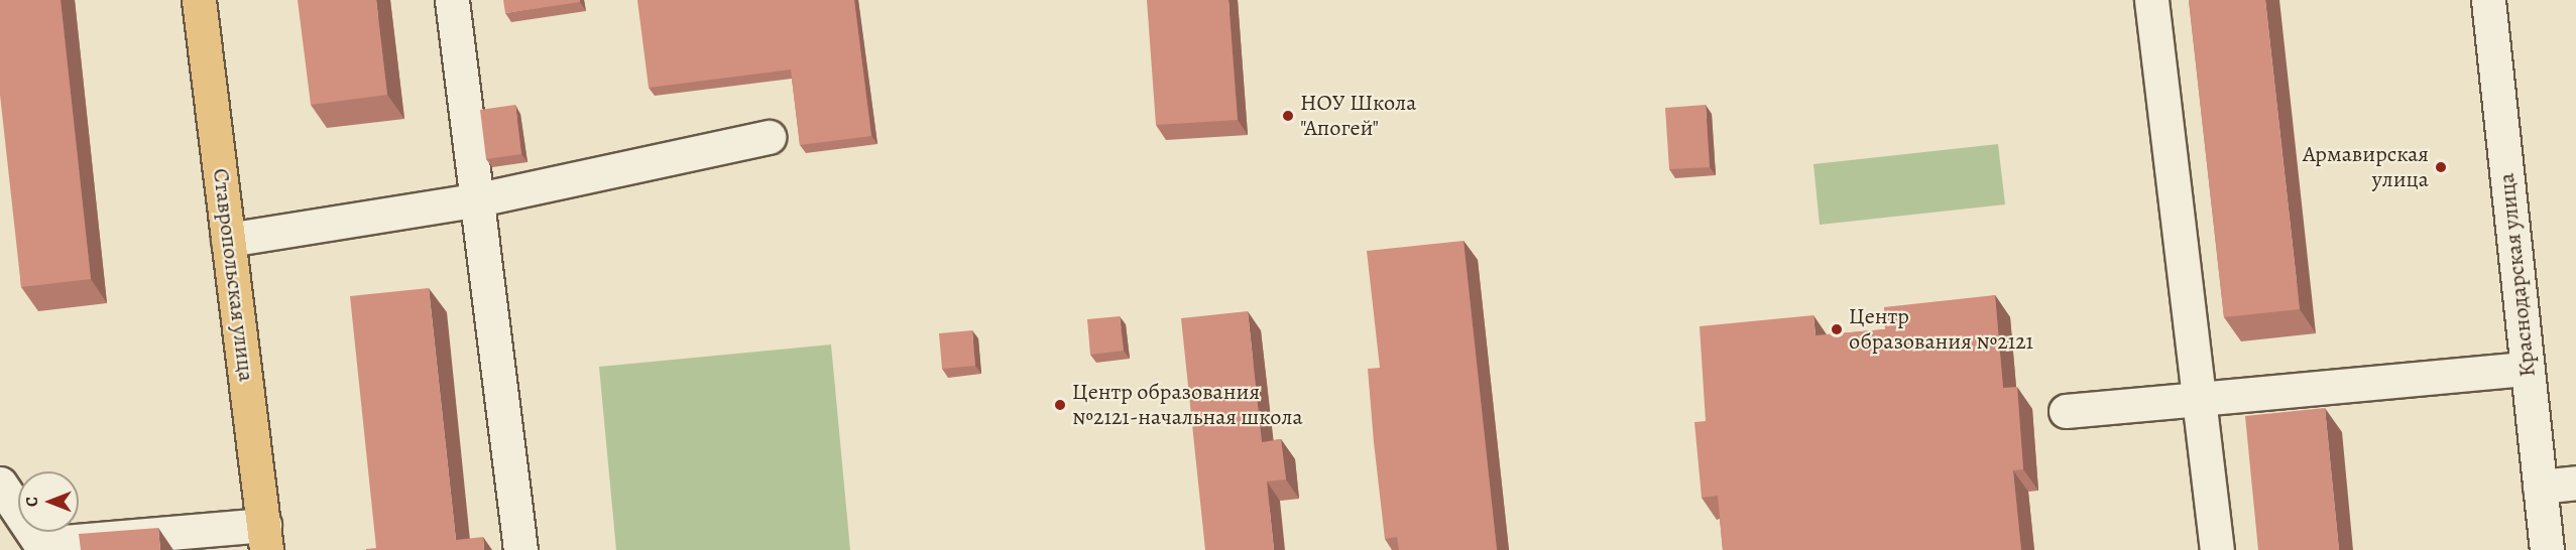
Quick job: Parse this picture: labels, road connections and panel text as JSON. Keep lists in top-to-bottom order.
{
  "streets": {
    "main road": ["Ставропольская улица"],
    "street": ["Краснодарская улица"]
  },
  "places": [
    "НОУ Школа \"Апогей\"",
    "Армавирская улица",
    "Центр образования №2121",
    "Центр образования №2121-начальная школа"
  ],
  "north": "left"
}
